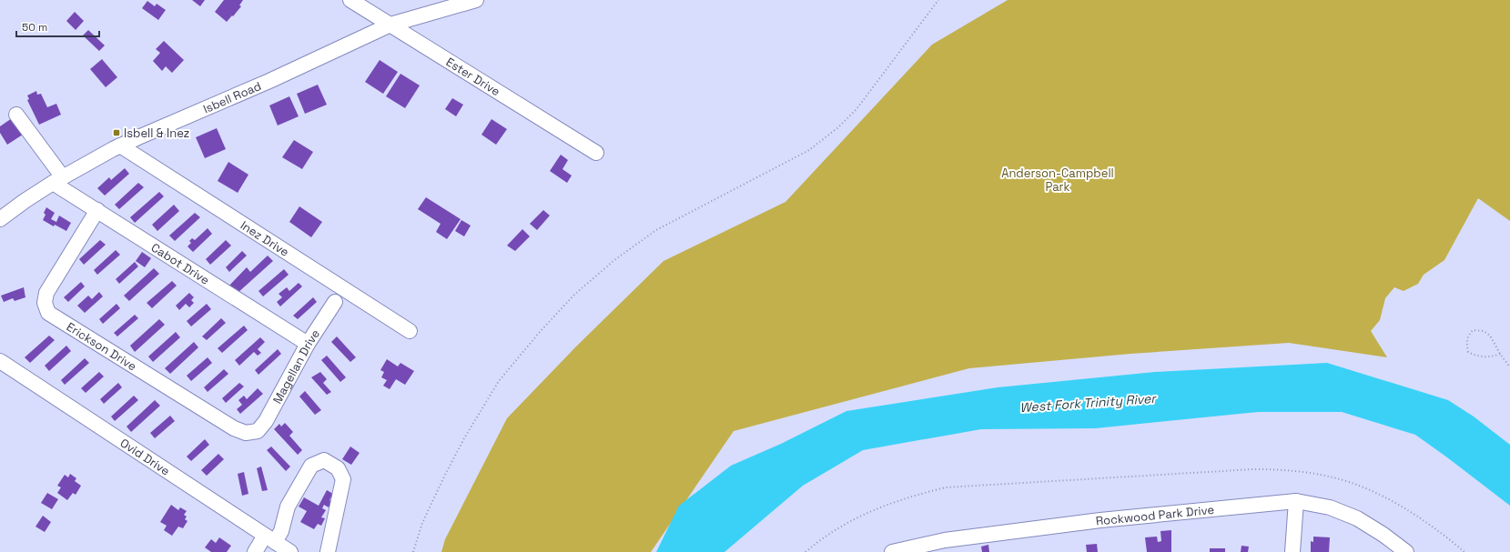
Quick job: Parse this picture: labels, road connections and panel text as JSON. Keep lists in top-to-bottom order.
{
  "streets": {
    "street": [
      "Ester Drive",
      "Isbell Road",
      "Inez Drive",
      "Cabot Drive",
      "Erickson Drive",
      "Magellan Drive",
      "Ovid Drive",
      "Rockwood Park Drive"
    ]
  },
  "crossings": [
    ["Ester Drive", "Isbell Road"],
    ["Isbell Road", "Inez Drive"],
    ["Isbell Road", "Cabot Drive"],
    ["Cabot Drive", "Erickson Drive"],
    ["Cabot Drive", "Magellan Drive"],
    ["Erickson Drive", "Magellan Drive"]
  ],
  "water": ["West Fork Trinity River"],
  "parks": ["Anderson-Campbell Park"],
  "places": {
    "transit": ["Isbell & Inez"]
  },
  "scale_bar": "50 m"
}
